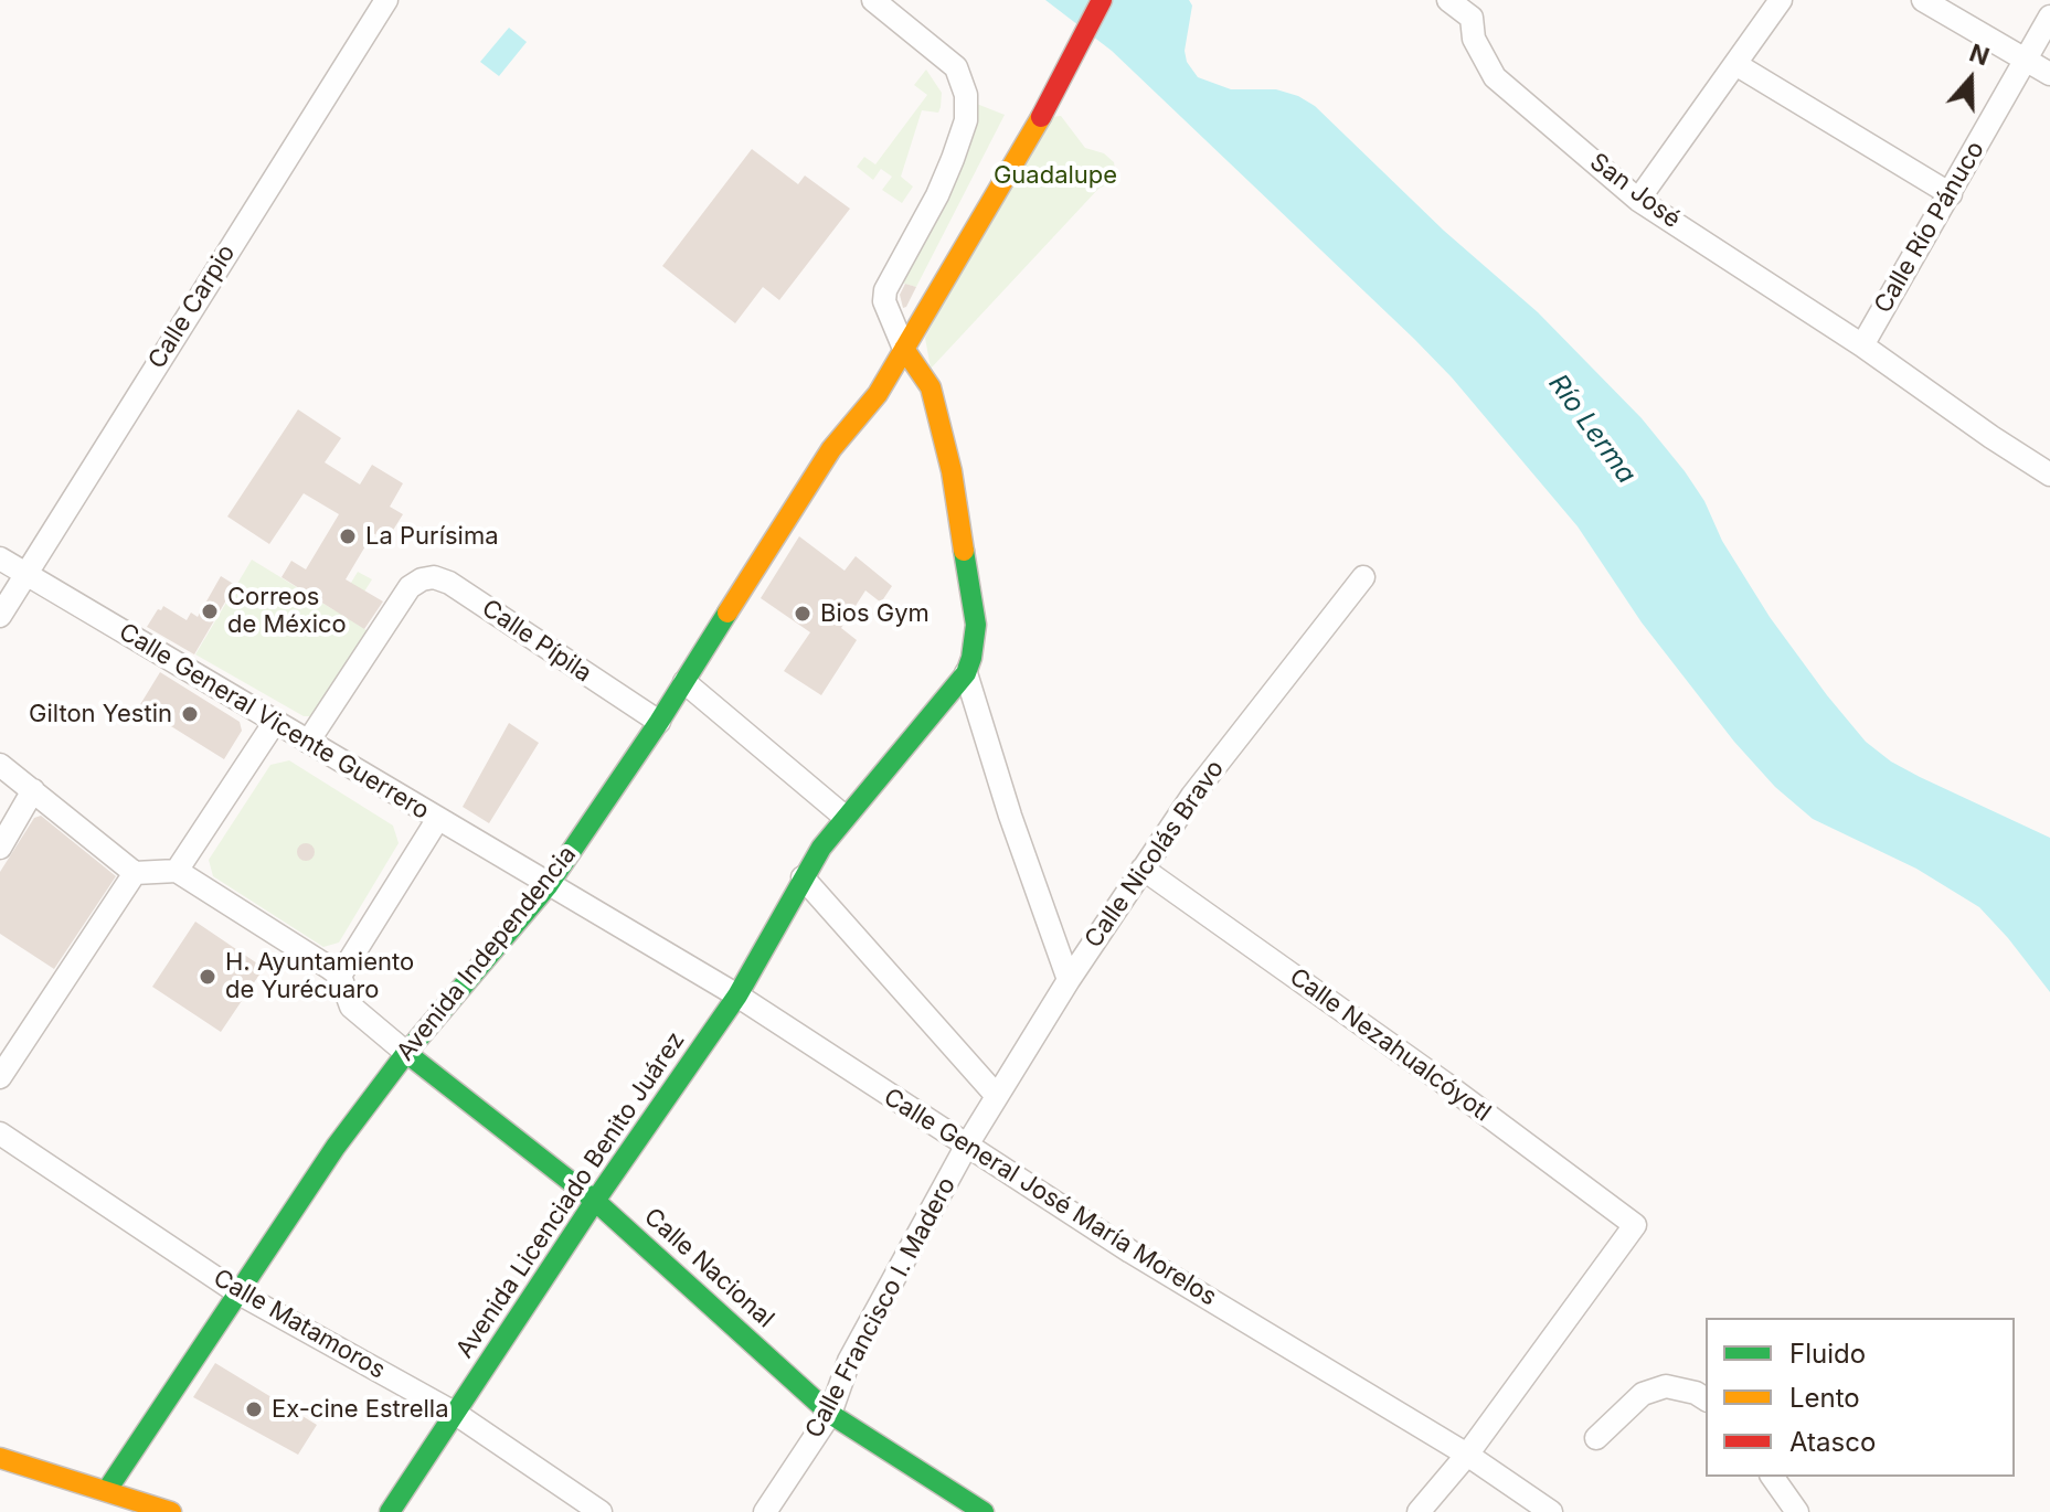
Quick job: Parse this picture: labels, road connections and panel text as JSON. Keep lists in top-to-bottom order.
{
  "streets": {
    "street": [
      "San José",
      "Calle Río Pánuco",
      "Calle Carpio",
      "Calle Pípila",
      "Calle General Vicente Guerrero",
      "Calle Nicolás Bravo",
      "Avenida Independencia",
      "Calle Nezahualcóyotl",
      "Avenida Licenciado Benito Juárez",
      "Calle General José María Morelos",
      "Calle Nacional",
      "Calle Francisco I. Madero",
      "Calle Matamoros"
    ]
  },
  "crossings": [
    ["San José", "Calle Río Pánuco"],
    ["Calle Carpio", "Calle General Vicente Guerrero"],
    ["Calle Pípila", "Calle General Vicente Guerrero"],
    ["Calle Pípila", "Avenida Independencia"],
    ["Calle General Vicente Guerrero", "Avenida Independencia"],
    ["Calle General Vicente Guerrero", "Calle General José María Morelos"],
    ["Calle Nicolás Bravo", "Calle Nezahualcóyotl"],
    ["Calle Nicolás Bravo", "Calle General José María Morelos"],
    ["Calle Nicolás Bravo", "Calle Francisco I. Madero"],
    ["Avenida Independencia", "Calle General José María Morelos"],
    ["Avenida Independencia", "Calle Nacional"],
    ["Avenida Independencia", "Calle Matamoros"],
    ["Calle Nezahualcóyotl", "Calle General José María Morelos"],
    ["Avenida Licenciado Benito Juárez", "Calle General José María Morelos"],
    ["Avenida Licenciado Benito Juárez", "Calle Nacional"],
    ["Avenida Licenciado Benito Juárez", "Calle Matamoros"],
    ["Calle General José María Morelos", "Calle Francisco I. Madero"],
    ["Calle Nacional", "Calle Francisco I. Madero"]
  ],
  "water": ["Río Lerma"],
  "parks": ["Guadalupe"],
  "places": [
    "La Purísima",
    "Correos de México",
    "Bios Gym",
    "Gilton Yestin",
    "H. Ayuntamiento de Yurécuaro",
    "Ex-cine Estrella"
  ],
  "legend": ["Fluido", "Lento", "Atasco"],
  "north": "top"
}
